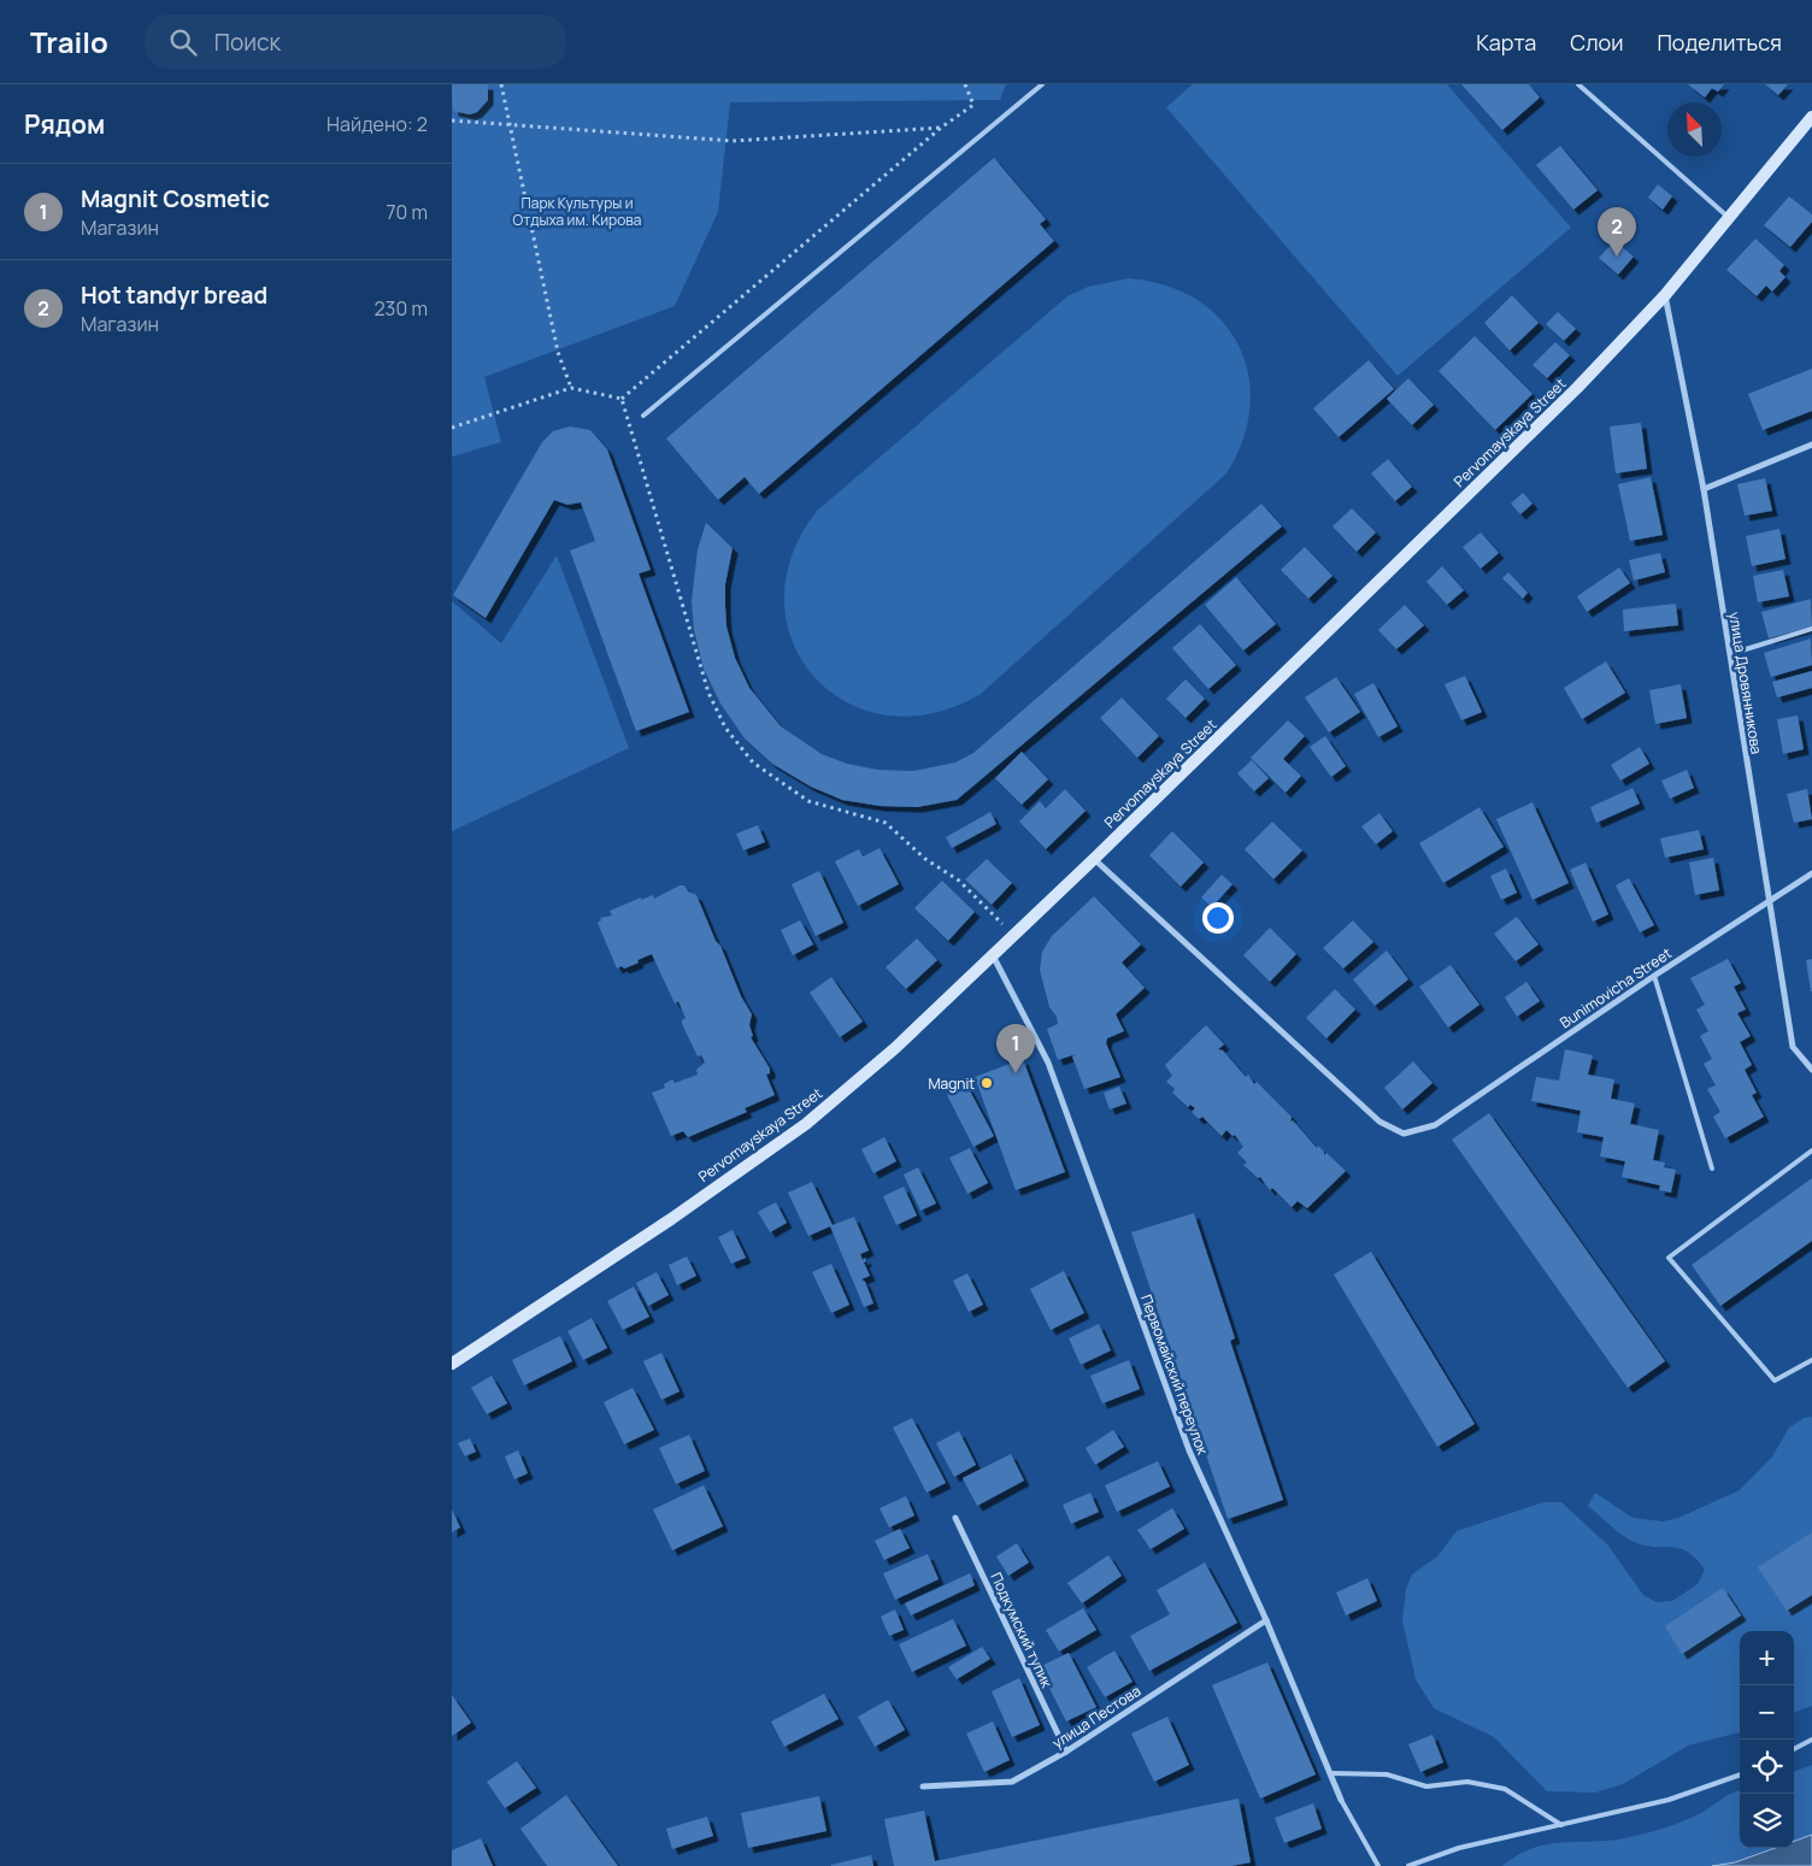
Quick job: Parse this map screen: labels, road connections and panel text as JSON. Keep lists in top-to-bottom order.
{
  "streets": {
    "street": [
      "Pervomayskaya Street",
      "улица Дровянникова",
      "Bunimovicha Street",
      "Первомайский переулок",
      "Подкумский тупик",
      "улица Пестова"
    ]
  },
  "crossings": [
    ["Pervomayskaya Street", "улица Дровянникова"],
    ["Pervomayskaya Street", "Bunimovicha Street"],
    ["Pervomayskaya Street", "Первомайский переулок"],
    ["улица Дровянникова", "Bunimovicha Street"],
    ["Первомайский переулок", "улица Пестова"],
    ["Подкумский тупик", "улица Пестова"]
  ],
  "parks": ["Парк Культуры и Отдыха им. Кирова"],
  "places": ["Magnit"],
  "north": "top left",
  "page": {
    "header": "Trailo",
    "search": "Поиск",
    "nav": ["Карта", "Слои", "Поделиться"],
    "heading": ["Рядом", "Найдено: 2"],
    "list": [
      {
        "mark": "1",
        "name": "Magnit Cosmetic",
        "note": "Магазин",
        "value": "70 m"
      },
      {
        "mark": "2",
        "name": "Hot tandyr bread",
        "note": "Магазин",
        "value": "230 m"
      }
    ],
    "pins": ["2", "1"],
    "map_buttons": ["+", "−"]
  }
}
